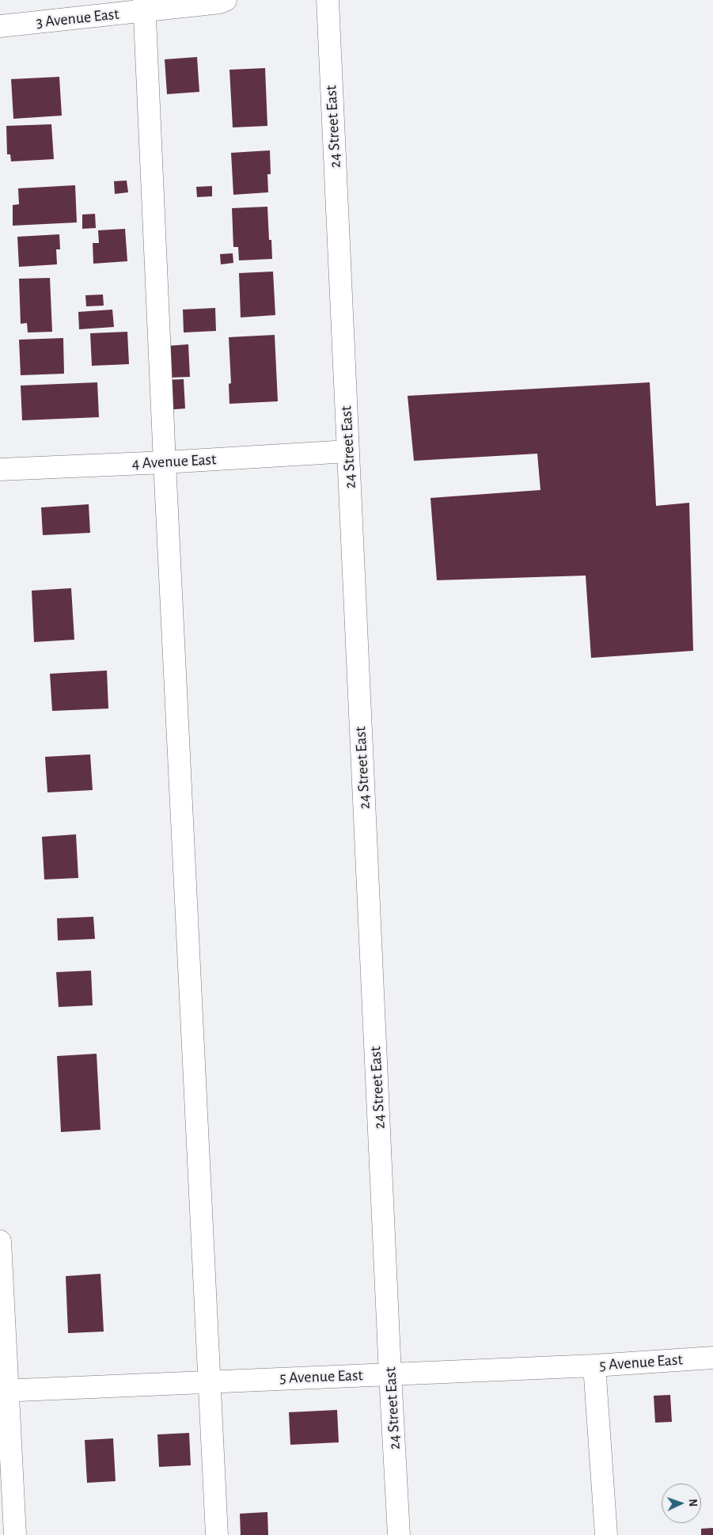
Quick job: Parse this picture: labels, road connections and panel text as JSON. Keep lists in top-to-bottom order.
{
  "streets": {
    "street": [
      "3 Avenue East",
      "24 Street East",
      "4 Avenue East",
      "5 Avenue East"
    ]
  },
  "crossings": [
    ["24 Street East", "4 Avenue East"],
    ["24 Street East", "5 Avenue East"]
  ],
  "north": "right"
}
